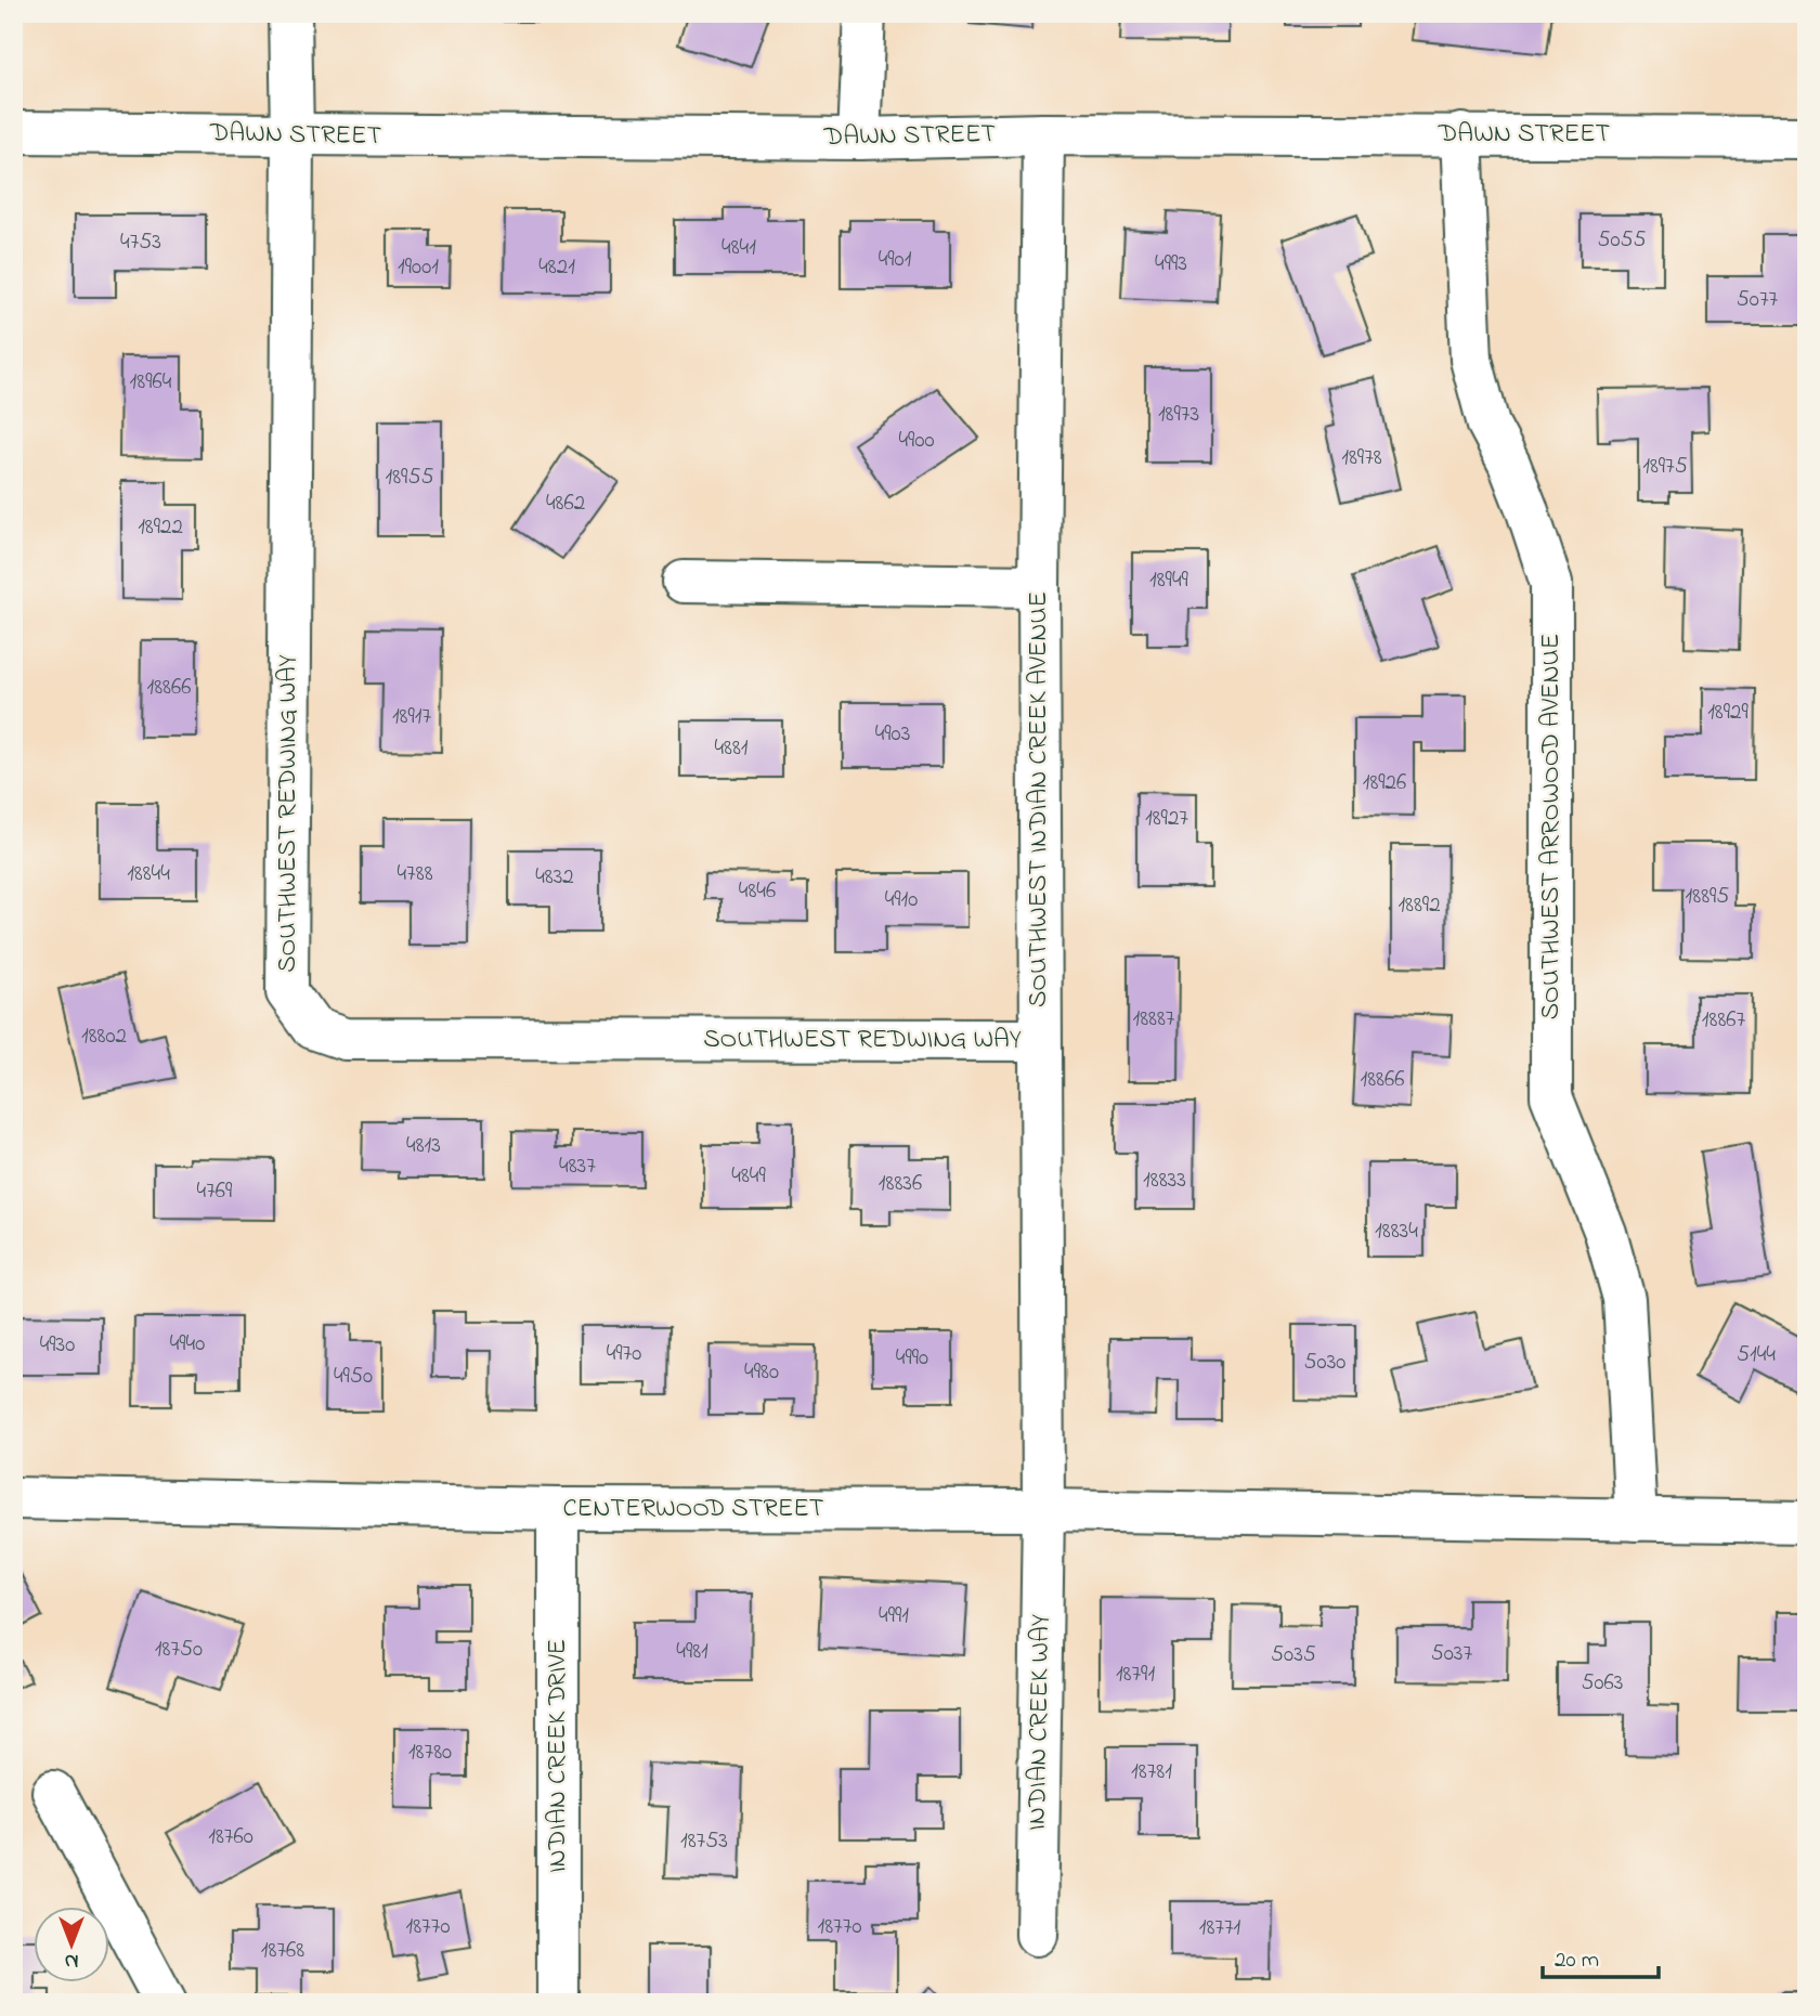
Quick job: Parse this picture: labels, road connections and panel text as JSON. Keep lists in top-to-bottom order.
{
  "streets": {
    "street": [
      "DAWN STREET",
      "SOUTHWEST INDIAN CREEK AVENUE",
      "SOUTHWEST REDWING WAY",
      "SOUTHWEST ARROWOOD AVENUE",
      "CENTERWOOD STREET",
      "INDIAN CREEK WAY",
      "INDIAN CREEK DRIVE"
    ]
  },
  "crossings": [
    ["DAWN STREET", "SOUTHWEST INDIAN CREEK AVENUE"],
    ["DAWN STREET", "SOUTHWEST REDWING WAY"],
    ["DAWN STREET", "SOUTHWEST ARROWOOD AVENUE"],
    ["SOUTHWEST INDIAN CREEK AVENUE", "SOUTHWEST REDWING WAY"],
    ["SOUTHWEST INDIAN CREEK AVENUE", "CENTERWOOD STREET"],
    ["SOUTHWEST INDIAN CREEK AVENUE", "INDIAN CREEK WAY"],
    ["SOUTHWEST ARROWOOD AVENUE", "CENTERWOOD STREET"],
    ["CENTERWOOD STREET", "INDIAN CREEK WAY"],
    ["CENTERWOOD STREET", "INDIAN CREEK DRIVE"]
  ],
  "house_numbers": [
    "5055",
    "4753",
    "4841",
    "4901",
    "4993",
    "19001",
    "4821",
    "5077",
    "18964",
    "18973",
    "4900",
    "18978",
    "18975",
    "18955",
    "4862",
    "18922",
    "18949",
    "18866",
    "18929",
    "18917",
    "4903",
    "4881",
    "18926",
    "18927",
    "18844",
    "4788",
    "4832",
    "4846",
    "18895",
    "4910",
    "18892",
    "18887",
    "18867",
    "18802",
    "18866",
    "4813",
    "4837",
    "4849",
    "18833",
    "18836",
    "4769",
    "18834",
    "4940",
    "4930",
    "4970",
    "5144",
    "4990",
    "5030",
    "4980",
    "4950",
    "4991",
    "18750",
    "4981",
    "5037",
    "5035",
    "18791",
    "5063",
    "18780",
    "18781",
    "18760",
    "18753",
    "18770",
    "18770",
    "18771",
    "18768"
  ],
  "scale_bar": "20 m",
  "north": "bottom"
}
